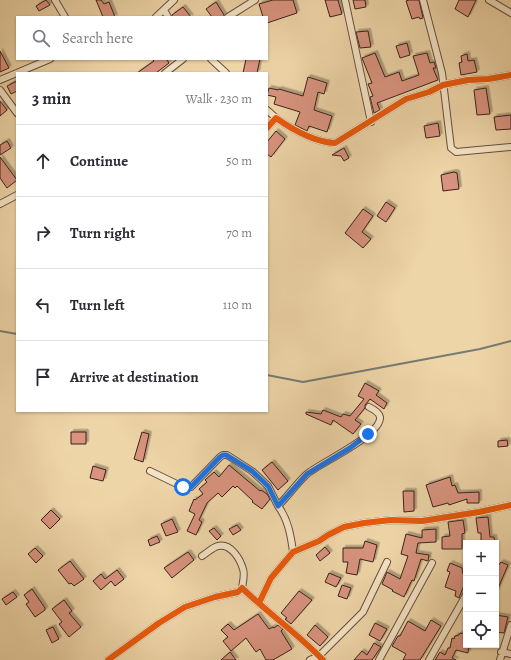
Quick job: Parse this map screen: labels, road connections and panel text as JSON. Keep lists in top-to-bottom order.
{
  "page": {
    "search": "Search here",
    "heading": ["3 min", "Walk · 230 m"],
    "list": [
      ["Continue", "50 m"],
      ["Turn right", "70 m"],
      ["Turn left", "110 m"],
      "Arrive at destination"
    ],
    "map_buttons": ["+", "−"]
  }
}
